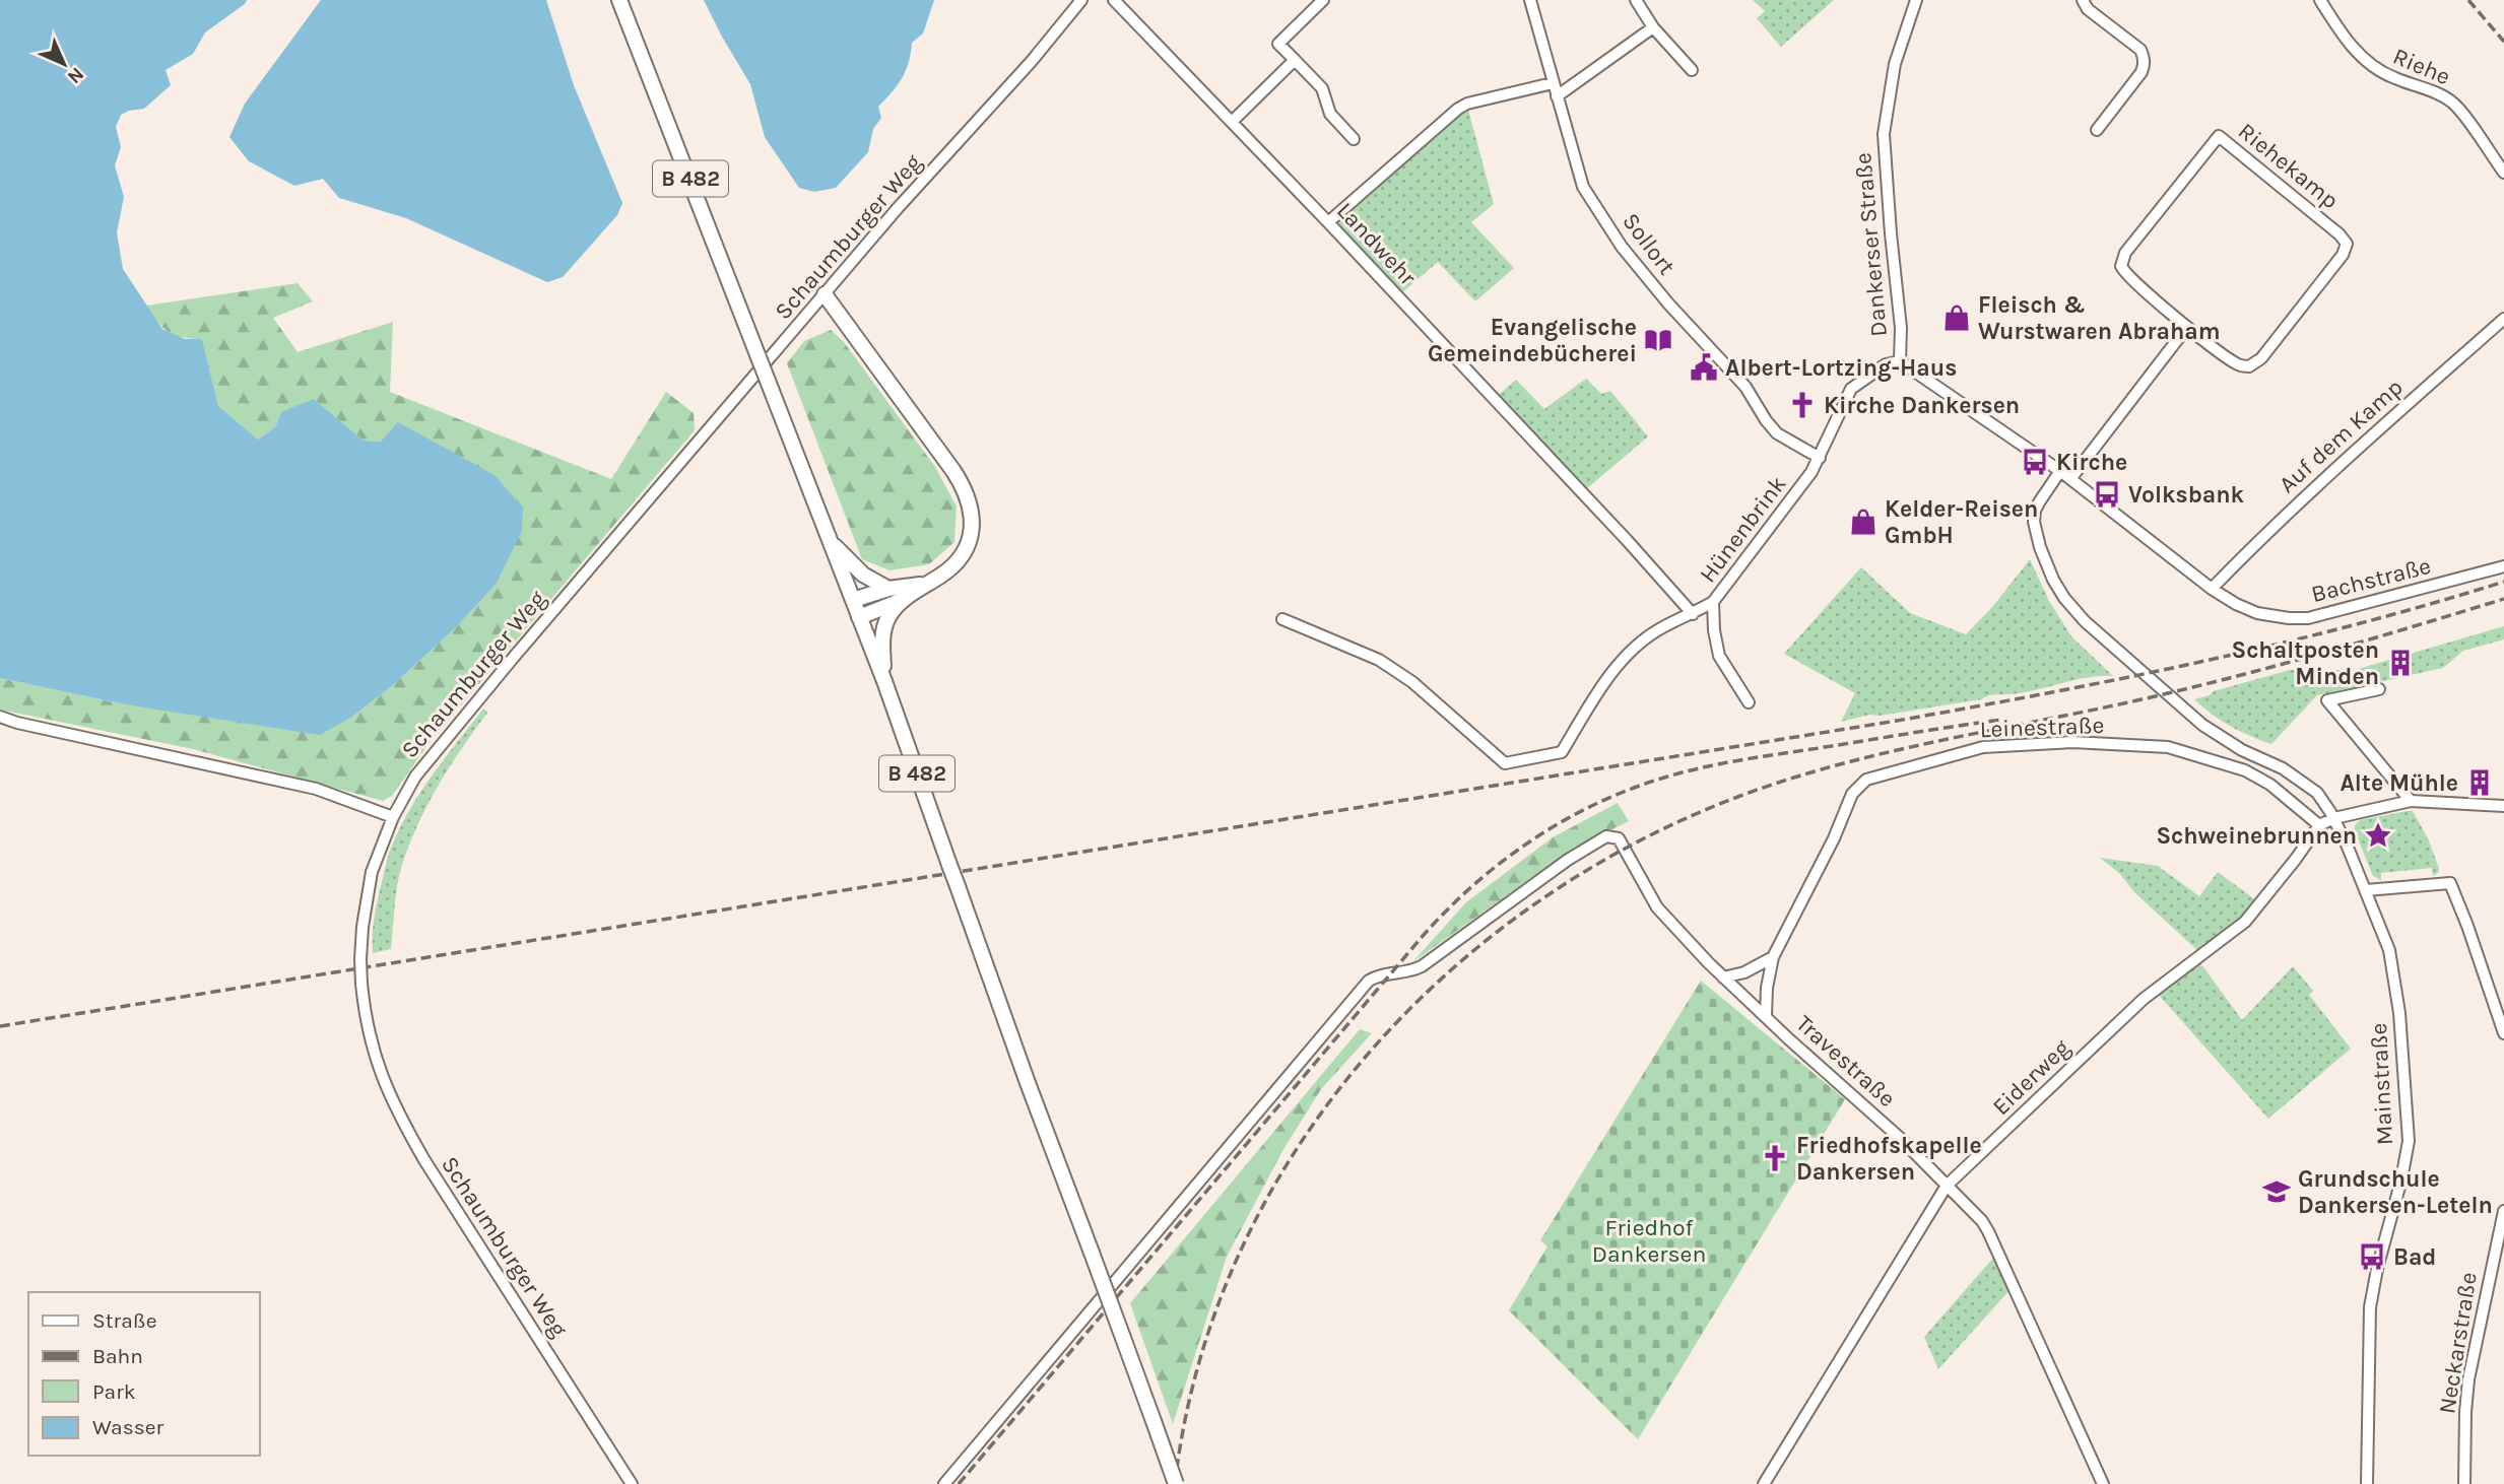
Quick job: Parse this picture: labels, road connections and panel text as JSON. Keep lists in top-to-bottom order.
{
  "streets": {
    "main road": ["B 482"],
    "street": [
      "Riehe",
      "Riehekamp",
      "Schaumburger Weg",
      "Landwehr",
      "Sollort",
      "Dankerser Straße",
      "Auf dem Kamp",
      "Hünenbrink",
      "Bachstraße",
      "Leinestraße",
      "Travestraße",
      "Eiderweg",
      "Mainstraße",
      "Neckarstraße"
    ]
  },
  "crossings": [
    ["Landwehr", "Hünenbrink"],
    ["Sollort", "Hünenbrink"],
    ["Dankerser Straße", "Auf dem Kamp"],
    ["Dankerser Straße", "Hünenbrink"],
    ["Dankerser Straße", "Bachstraße"],
    ["Dankerser Straße", "Mainstraße"],
    ["Auf dem Kamp", "Bachstraße"],
    ["Leinestraße", "Travestraße"],
    ["Leinestraße", "Eiderweg"],
    ["Travestraße", "Eiderweg"],
    ["Eiderweg", "Mainstraße"]
  ],
  "parks": ["Friedhof Dankersen"],
  "places": {
    "shop": ["Fleisch & Wurstwaren Abraham", "Kelder-Reisen GmbH"],
    "library": ["Evangelische Gemeindebücherei"],
    "public building": ["Albert-Lortzing-Haus"],
    "church": ["Kirche Dankersen", "Friedhofskapelle Dankersen"],
    "bus stop": ["Kirche", "Volksbank", "Bad"],
    "building": ["Schaltposten Minden", "Alte Mühle"],
    "place": ["Schweinebrunnen"],
    "school or university": ["Grundschule Dankersen-Leteln"]
  },
  "legend": [
    "Straße",
    "Bahn",
    "Park",
    "Wasser"
  ],
  "north": "bottom right"
}
